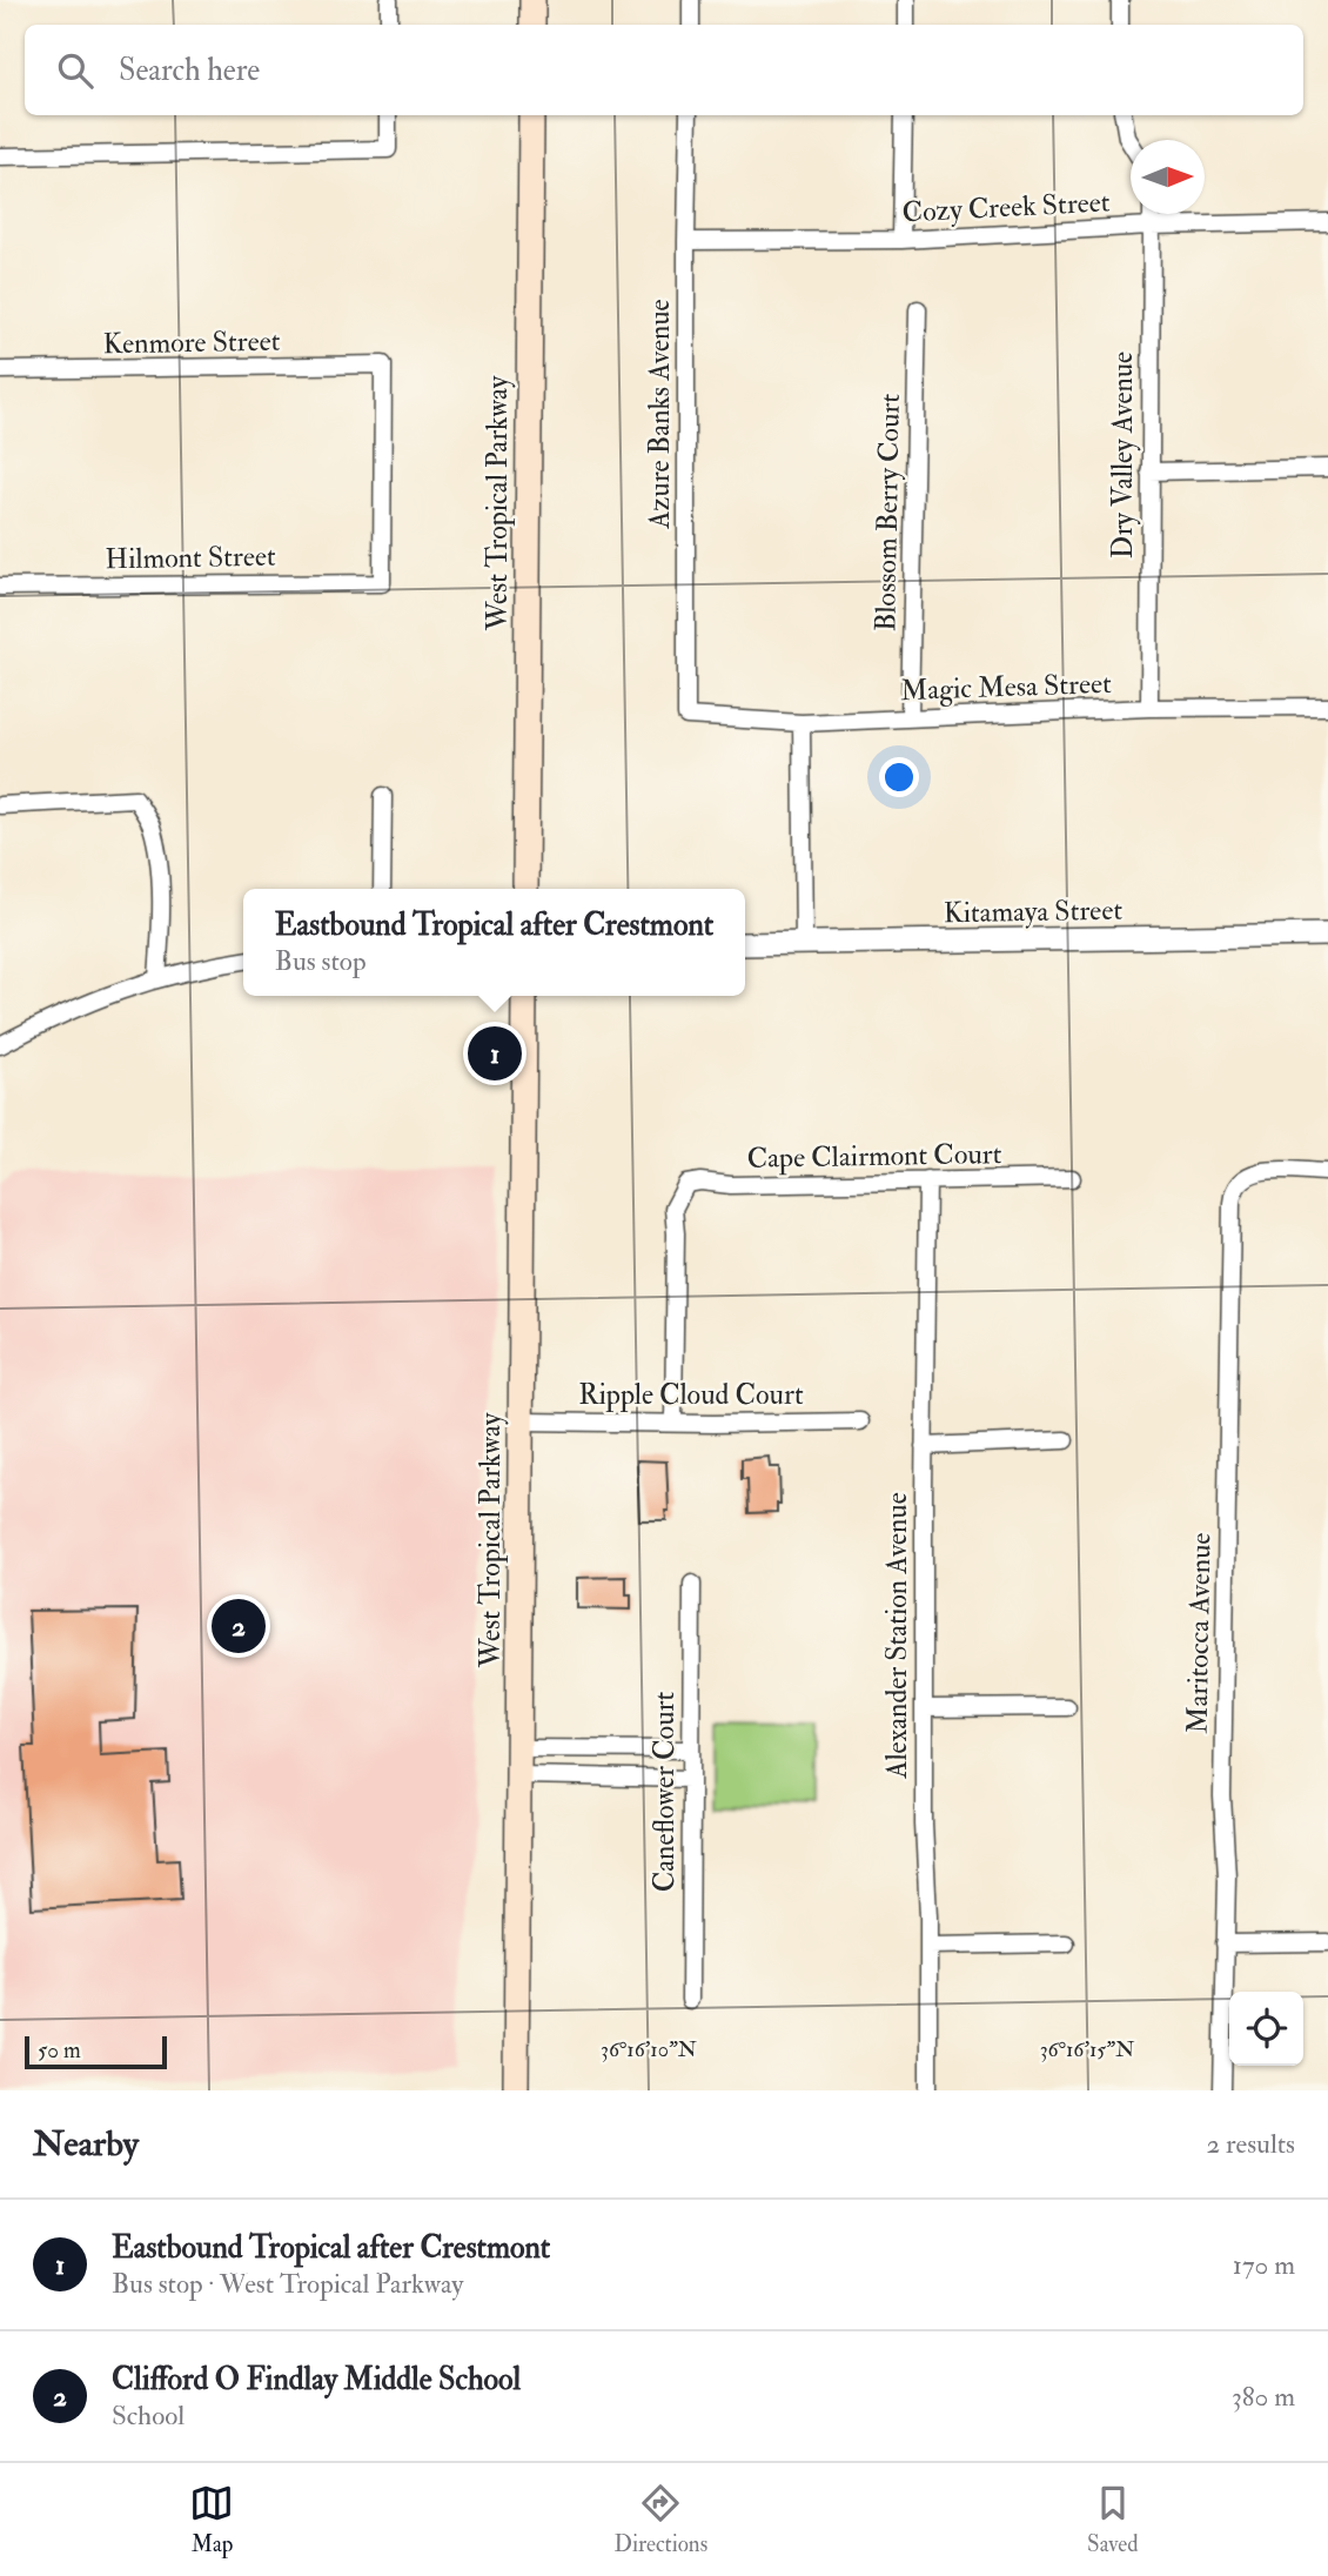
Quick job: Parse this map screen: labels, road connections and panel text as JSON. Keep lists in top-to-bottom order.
{
  "streets": {
    "main road": ["West Tropical Parkway"],
    "street": [
      "Cozy Creek Street",
      "Kenmore Street",
      "Azure Banks Avenue",
      "Dry Valley Avenue",
      "Blossom Berry Court",
      "Hilmont Street",
      "Magic Mesa Street",
      "Kitamaya Street",
      "Cape Clairmont Court",
      "Ripple Cloud Court",
      "Maritocca Avenue",
      "Alexander Station Avenue",
      "Caneflower Court"
    ]
  },
  "crossings": [
    ["Cozy Creek Street", "Azure Banks Avenue"],
    ["Cozy Creek Street", "Dry Valley Avenue"],
    ["Kenmore Street", "Hilmont Street"],
    ["Azure Banks Avenue", "Magic Mesa Street"],
    ["Dry Valley Avenue", "Magic Mesa Street"],
    ["West Tropical Parkway", "Ripple Cloud Court"],
    ["Blossom Berry Court", "Magic Mesa Street"],
    ["Cape Clairmont Court", "Ripple Cloud Court"],
    ["Cape Clairmont Court", "Alexander Station Avenue"]
  ],
  "scale_bar": "50 m",
  "north": "right",
  "page": {
    "search": "Search here",
    "popup": ["Eastbound Tropical after Crestmont", "Bus stop"],
    "pins": ["1", "2"],
    "scale": "50 m",
    "heading": ["Nearby", "2 results"],
    "list": [
      {
        "mark": "1",
        "name": "Eastbound Tropical after Crestmont",
        "note": "Bus stop · West Tropical Parkway",
        "value": "170 m"
      },
      {
        "mark": "2",
        "name": "Clifford O Findlay Middle School",
        "note": "School",
        "value": "380 m"
      }
    ],
    "nav": ["Map", "Directions", "Saved"]
  },
  "coordinates": ["36°16'10\"N", "36°16'15\"N"]
}
